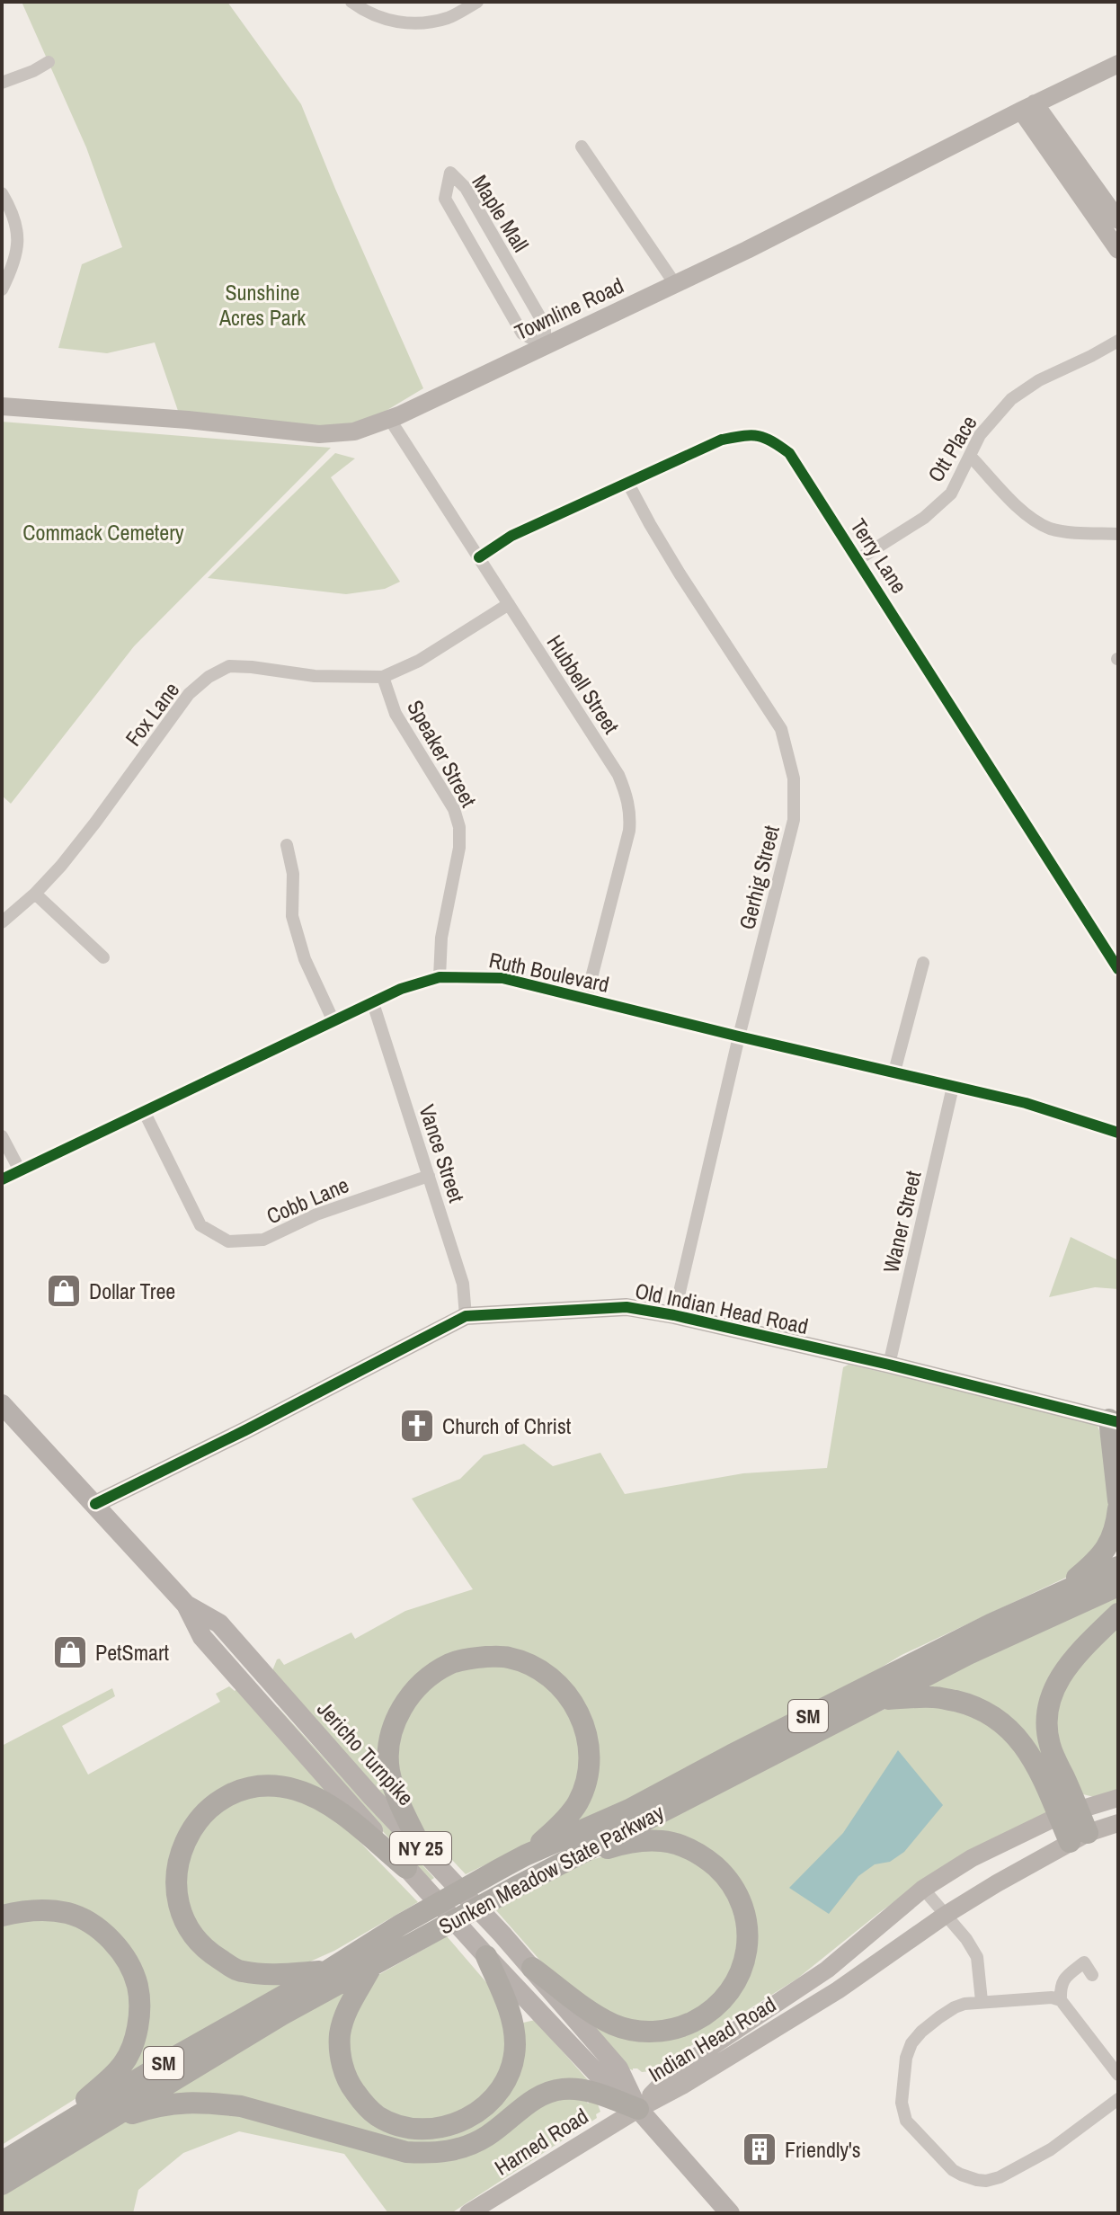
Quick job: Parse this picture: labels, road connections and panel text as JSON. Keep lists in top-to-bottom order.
{
  "streets": {
    "highway": ["SM", "Sunken Meadow State Parkway"],
    "main road": [
      "Townline Road",
      "Old Indian Head Road",
      "Jericho Turnpike",
      "NY 25",
      "Indian Head Road",
      "Harned Road"
    ],
    "street": [
      "Maple Mall",
      "Ott Place",
      "Terry Lane",
      "Hubbell Street",
      "Fox Lane",
      "Speaker Street",
      "Gerhig Street",
      "Ruth Boulevard",
      "Vance Street",
      "Cobb Lane",
      "Waner Street"
    ]
  },
  "crossings": [
    ["Maple Mall", "Townline Road"],
    ["Townline Road", "Hubbell Street"],
    ["Ott Place", "Terry Lane"],
    ["Terry Lane", "Hubbell Street"],
    ["Terry Lane", "Gerhig Street"],
    ["Hubbell Street", "Fox Lane"],
    ["Hubbell Street", "Ruth Boulevard"],
    ["Fox Lane", "Speaker Street"],
    ["Speaker Street", "Ruth Boulevard"],
    ["Gerhig Street", "Ruth Boulevard"],
    ["Gerhig Street", "Old Indian Head Road"],
    ["Ruth Boulevard", "Vance Street"],
    ["Ruth Boulevard", "Cobb Lane"],
    ["Ruth Boulevard", "Waner Street"],
    ["Vance Street", "Cobb Lane"],
    ["Vance Street", "Old Indian Head Road"],
    ["Waner Street", "Old Indian Head Road"],
    ["Old Indian Head Road", "Jericho Turnpike"],
    ["Jericho Turnpike", "Indian Head Road"],
    ["Jericho Turnpike", "Harned Road"],
    ["Indian Head Road", "Harned Road"]
  ],
  "parks": ["Sunshine Acres Park", "Commack Cemetery"],
  "places": {
    "shop": ["Dollar Tree", "PetSmart"],
    "church": ["Church of Christ"],
    "building": ["Friendly's"]
  }
}
